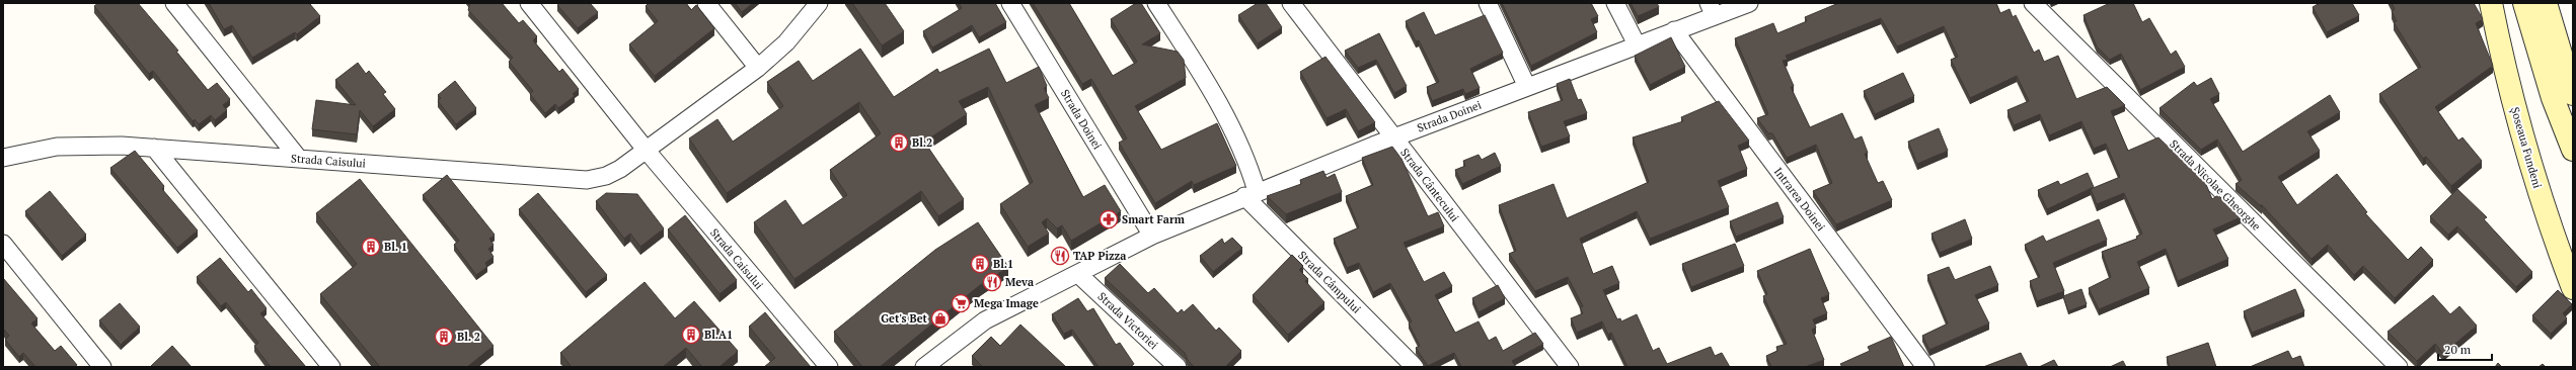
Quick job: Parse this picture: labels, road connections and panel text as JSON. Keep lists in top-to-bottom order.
{
  "streets": {
    "street": [
      "Strada Doinei",
      "Șoseaua Fundeni",
      "Strada Caisului",
      "Strada Cântecului",
      "Strada Nicolae Gheorghe",
      "Intrarea Doinei",
      "Strada Câmpului",
      "Strada Victoriei"
    ]
  },
  "crossings": [
    ["Strada Doinei", "Strada Cântecului"],
    ["Strada Doinei", "Intrarea Doinei"],
    ["Strada Doinei", "Strada Câmpului"],
    ["Strada Doinei", "Strada Victoriei"]
  ],
  "places": {
    "building": [
      "Bl.2",
      "Bl. 1",
      "Bl.1",
      "Bl.A1",
      "Bl. 2"
    ],
    "pharmacy": ["Smart Farm"],
    "restaurant": ["TAP Pizza", "Meva"],
    "supermarket": ["Mega Image"],
    "shop": ["Get's Bet"]
  },
  "scale_bar": "20 m"
}
